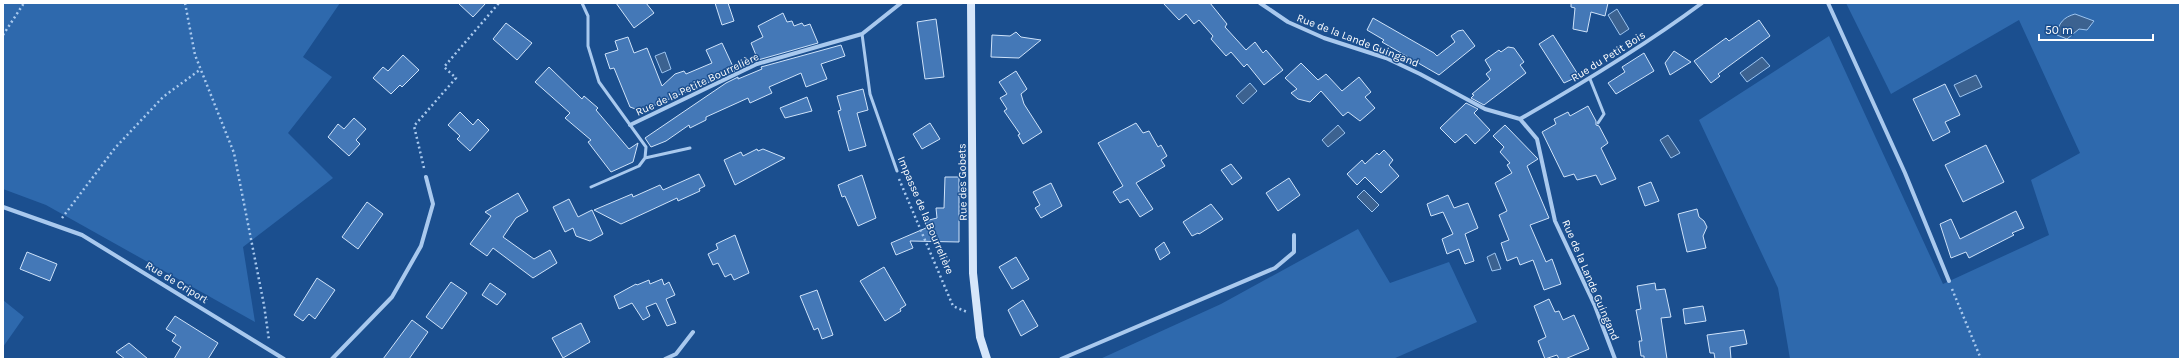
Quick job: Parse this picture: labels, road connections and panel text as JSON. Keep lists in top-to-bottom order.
{
  "streets": {
    "main road": ["Rue des Gobets"],
    "street": [
      "Rue de la Lande Guingand",
      "Rue du Petit Bois",
      "Rue de la Petite Bourrelière",
      "Rue de Criport"
    ],
    "lane": ["Impasse de la Bourrelière"]
  },
  "crossings": [
    ["Rue de la Lande Guingand", "Rue du Petit Bois"],
    ["Rue de la Petite Bourrelière", "Impasse de la Bourrelière"],
    ["Rue des Gobets", "Impasse de la Bourrelière"]
  ],
  "scale_bar": "50 m"
}
